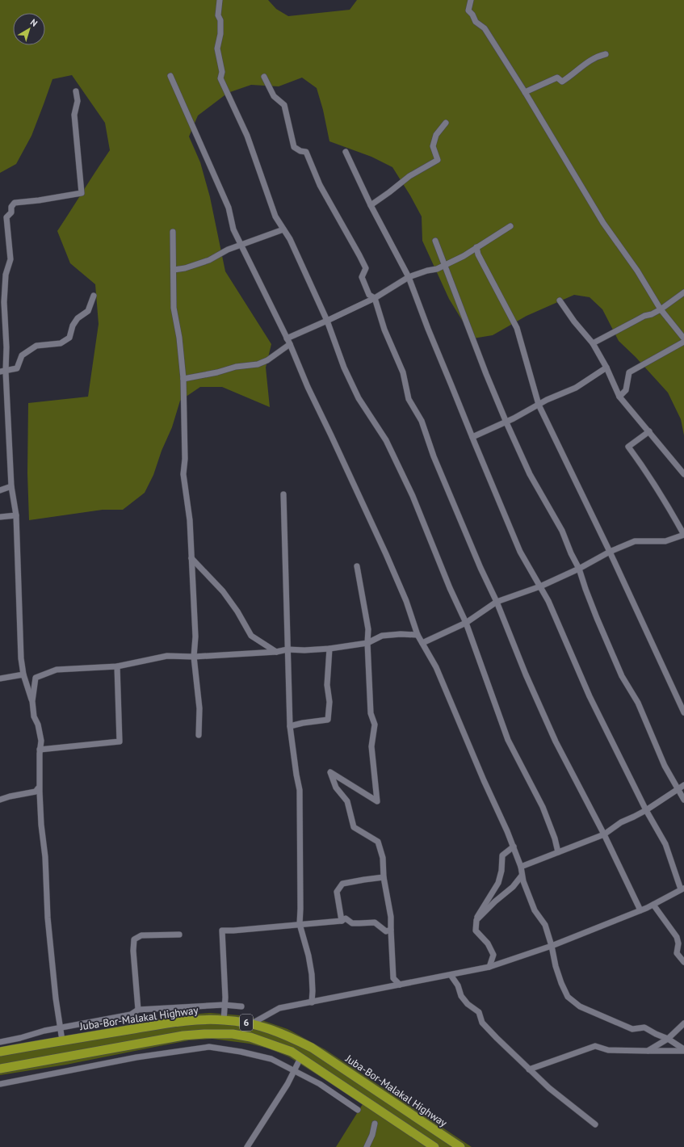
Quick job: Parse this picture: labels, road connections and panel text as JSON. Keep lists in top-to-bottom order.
{
  "streets": {
    "highway": ["Juba-Bor-Malakal Highway", "6"]
  },
  "north": "top right"
}
